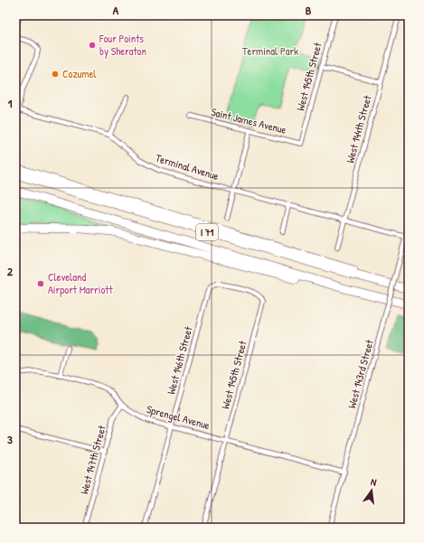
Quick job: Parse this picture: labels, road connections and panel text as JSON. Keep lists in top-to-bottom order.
{
  "streets": {
    "highway": ["I 71"],
    "street": [
      "West 145th Street",
      "Saint James Avenue",
      "West 144th Street",
      "Terminal Avenue",
      "West 146th Street",
      "West 143rd Street",
      "Sprengel Avenue",
      "West 147th Street"
    ]
  },
  "crossings": [
    ["West 145th Street", "Saint James Avenue"],
    ["West 145th Street", "West 146th Street"],
    ["West 145th Street", "Sprengel Avenue"],
    ["West 144th Street", "Terminal Avenue"],
    ["Terminal Avenue", "West 143rd Street"],
    ["West 146th Street", "Sprengel Avenue"],
    ["West 143rd Street", "Sprengel Avenue"],
    ["Sprengel Avenue", "West 147th Street"]
  ],
  "parks": ["Terminal Park"],
  "places": ["Four Points by Sheraton", "Cozumel", "Cleveland Airport Marriott"],
  "north": "top",
  "grid": {
    "columns": ["A", "B"],
    "rows": ["1", "2", "3"]
  }
}
